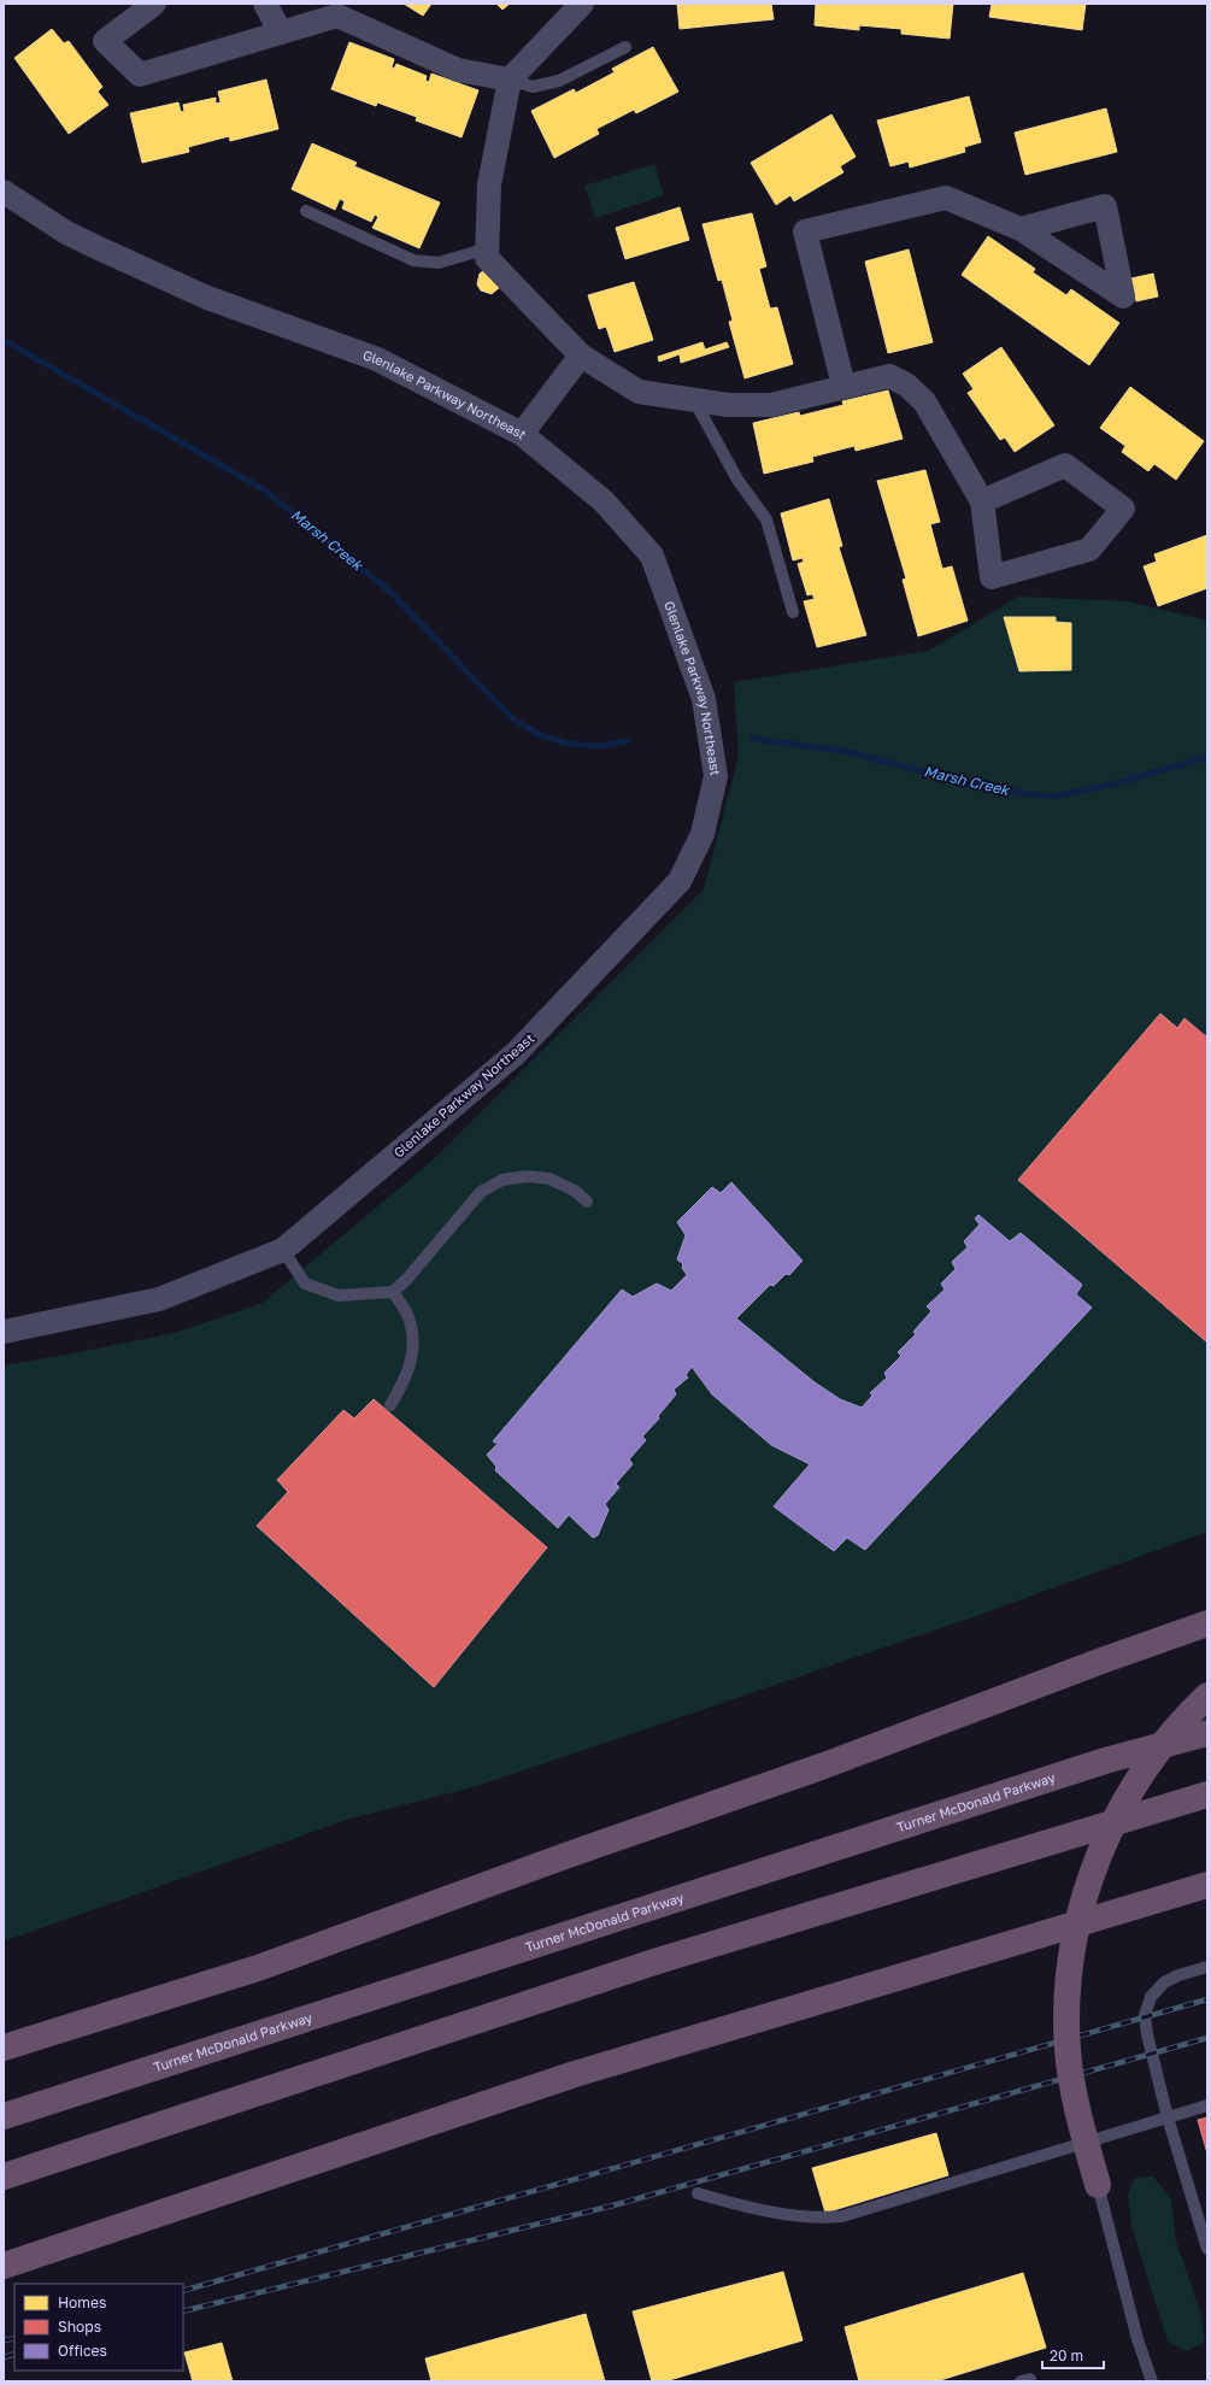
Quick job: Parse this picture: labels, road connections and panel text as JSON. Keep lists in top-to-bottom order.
{
  "streets": {
    "highway": ["Turner McDonald Parkway"],
    "street": ["Glenlake Parkway Northeast"]
  },
  "water": ["Marsh Creek"],
  "legend": ["Homes", "Shops", "Offices"],
  "scale_bar": "20 m"
}
